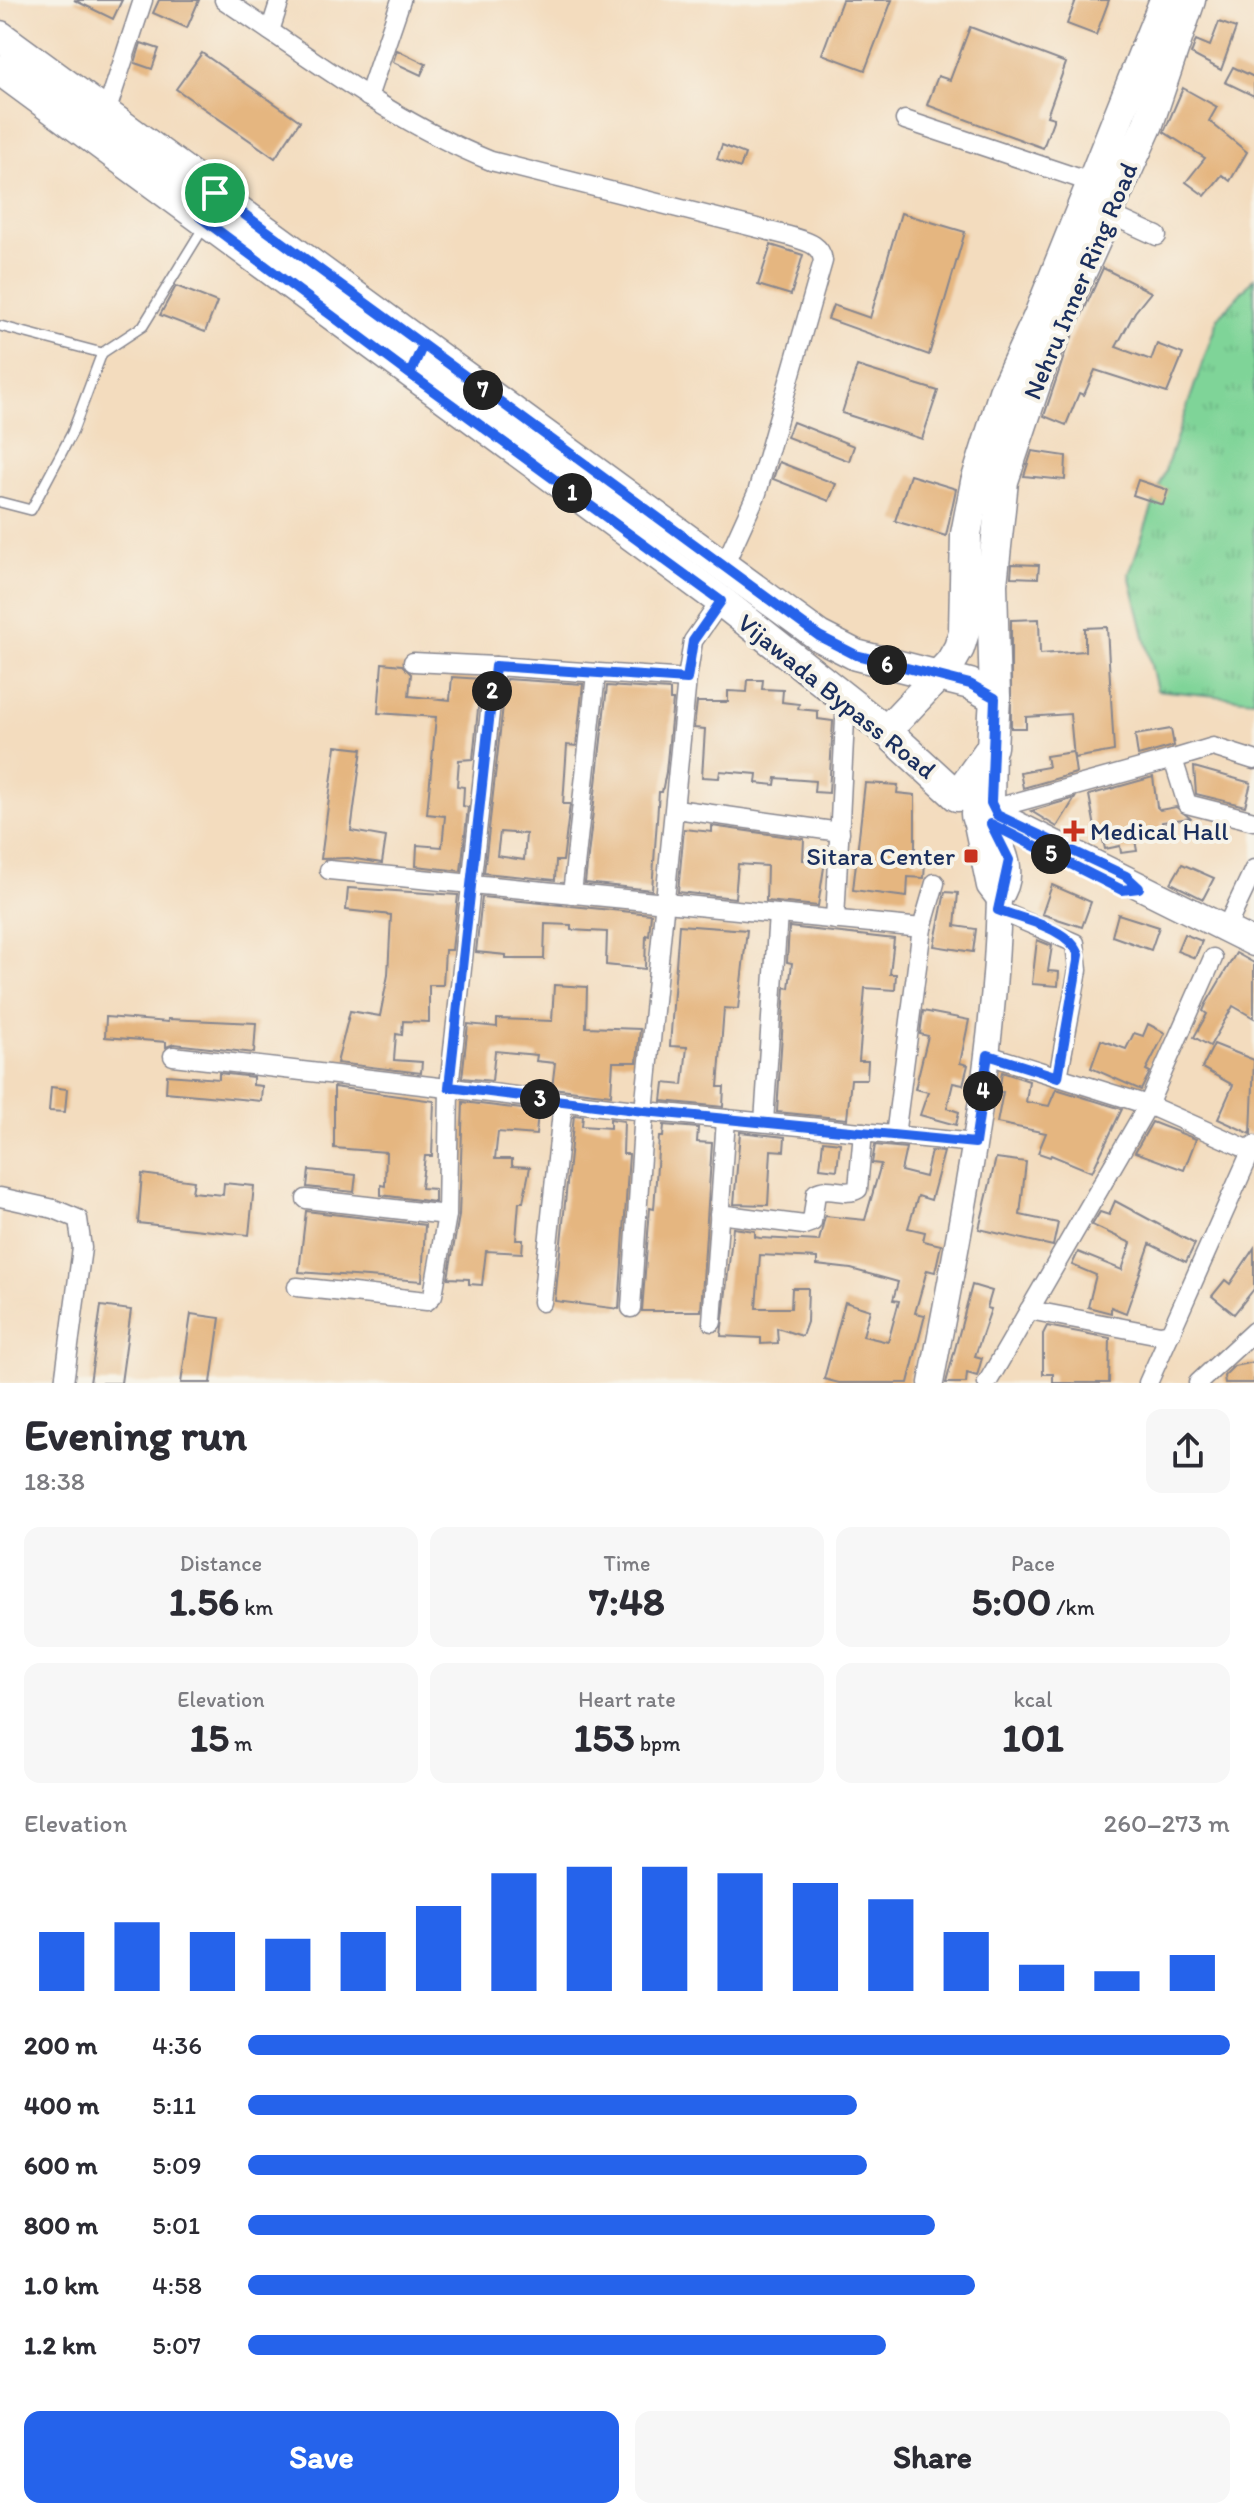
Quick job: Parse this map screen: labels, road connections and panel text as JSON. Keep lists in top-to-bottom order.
{
  "streets": {
    "main road": ["Nehru Inner Ring Road", "Vijawada Bypass Road"]
  },
  "crossings": [
    ["Nehru Inner Ring Road", "Vijawada Bypass Road"]
  ],
  "places": {
    "health": ["Medical Hall"],
    "transit": ["Sitara Center"]
  },
  "page": {
    "pins": [
      "7",
      "1",
      "6",
      "2",
      "5",
      "4",
      "3"
    ],
    "heading": ["Evening run", "18:38"],
    "stats": [
      ["Distance", "1.56 km"],
      ["Time", "7:48"],
      ["Pace", "5:00 /km"],
      ["Elevation", "15 m"],
      ["Heart rate", "153 bpm"],
      ["kcal", "101"]
    ],
    "chart": ["Elevation", "260–273 m"],
    "list": [
      {
        "name": "200 m",
        "note": "4:36"
      },
      {
        "name": "400 m",
        "note": "5:11"
      },
      {
        "name": "600 m",
        "note": "5:09"
      },
      {
        "name": "800 m",
        "note": "5:01"
      },
      {
        "name": "1.0 km",
        "note": "4:58"
      },
      {
        "name": "1.2 km",
        "note": "5:07"
      }
    ],
    "buttons": ["Save", "Share"]
  }
}
